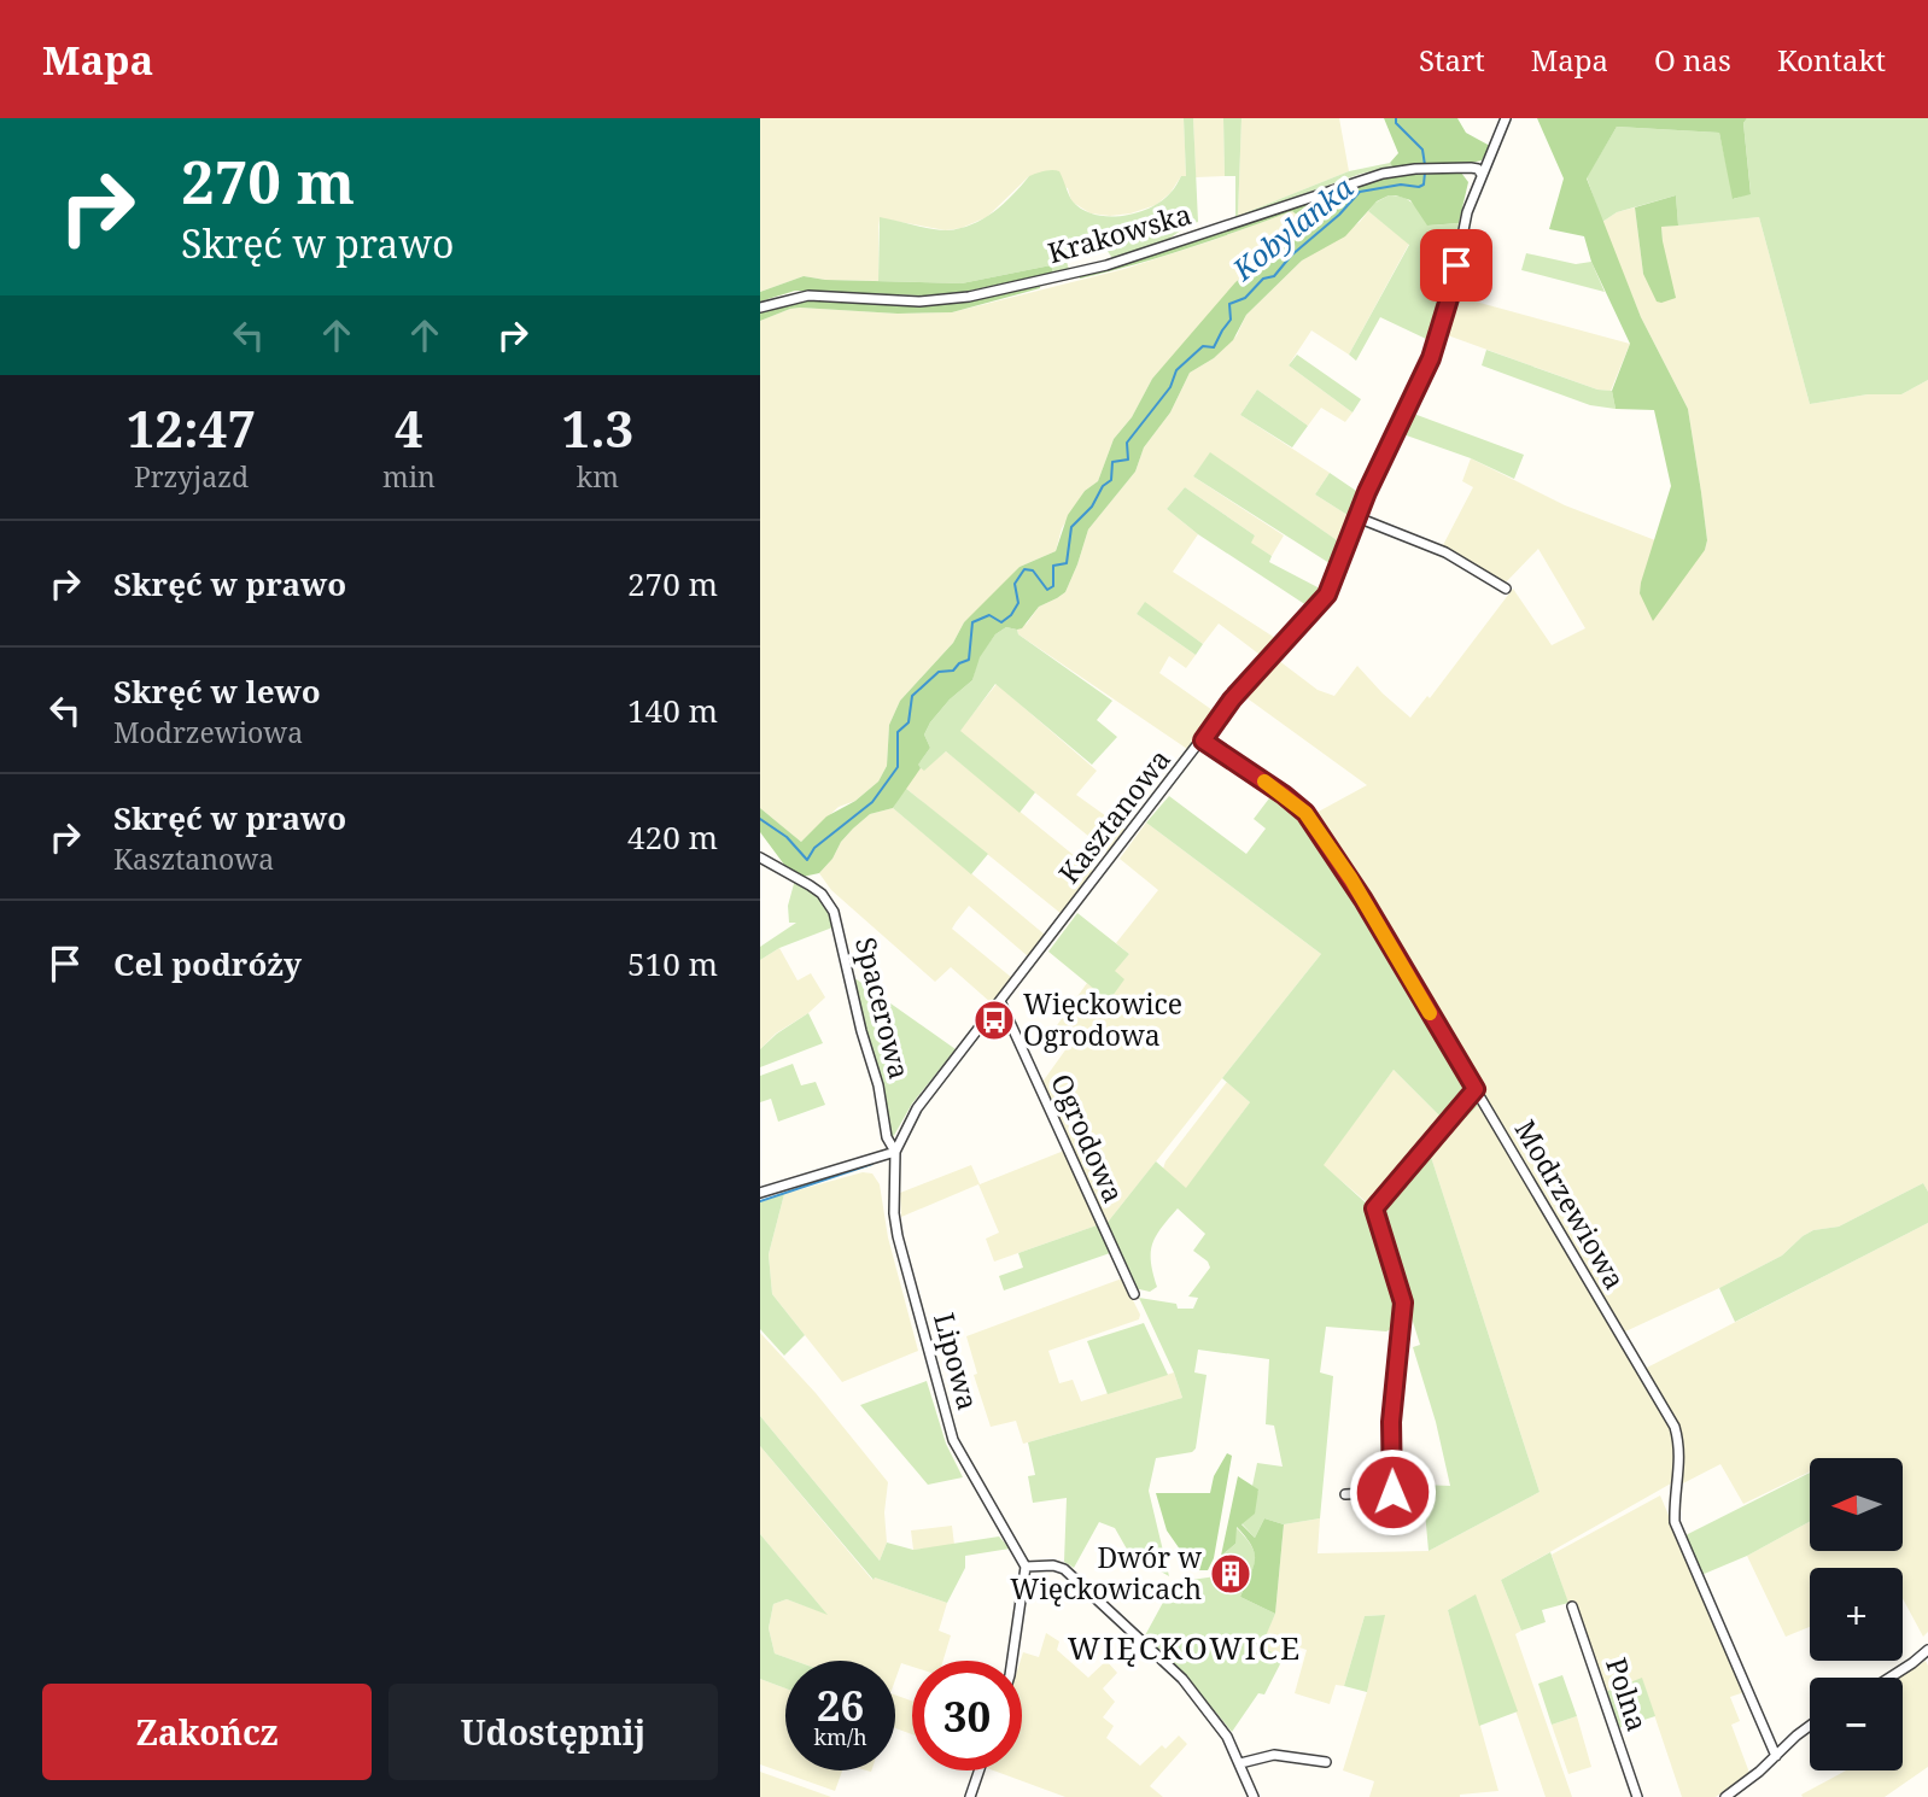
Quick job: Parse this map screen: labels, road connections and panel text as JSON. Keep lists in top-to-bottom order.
{
  "streets": {
    "street": [
      "Krakowska",
      "Kasztanowa",
      "Spacerowa",
      "Ogrodowa",
      "Modrzewiowa",
      "Lipowa",
      "Polna"
    ]
  },
  "crossings": [
    ["Krakowska", "Kasztanowa"],
    ["Kasztanowa", "Spacerowa"],
    ["Kasztanowa", "Ogrodowa"],
    ["Kasztanowa", "Modrzewiowa"],
    ["Kasztanowa", "Lipowa"],
    ["Spacerowa", "Lipowa"]
  ],
  "districts": ["WIĘCKOWICE"],
  "water": ["Kobylanka"],
  "places": {
    "bus stop": ["Więckowice Ogrodowa"],
    "building": ["Dwór w Więckowicach"]
  },
  "north": "left",
  "page": {
    "header": "Mapa",
    "nav": [
      "Start",
      "Mapa",
      "O nas",
      "Kontakt"
    ],
    "turn": ["270 m", "Skręć w prawo"],
    "eta": [
      "12:47",
      "Przyjazd",
      "4",
      "min",
      "1.3",
      "km"
    ],
    "list": [
      {
        "name": "Skręć w prawo",
        "value": "270 m"
      },
      {
        "name": "Skręć w lewo",
        "note": "Modrzewiowa",
        "value": "140 m"
      },
      {
        "name": "Skręć w prawo",
        "note": "Kasztanowa",
        "value": "420 m"
      },
      {
        "name": "Cel podróży",
        "value": "510 m"
      }
    ],
    "map_buttons": ["+", "−"],
    "speed": "26 km/h",
    "limit": "30",
    "buttons": ["Zakończ", "Udostępnij"]
  }
}
